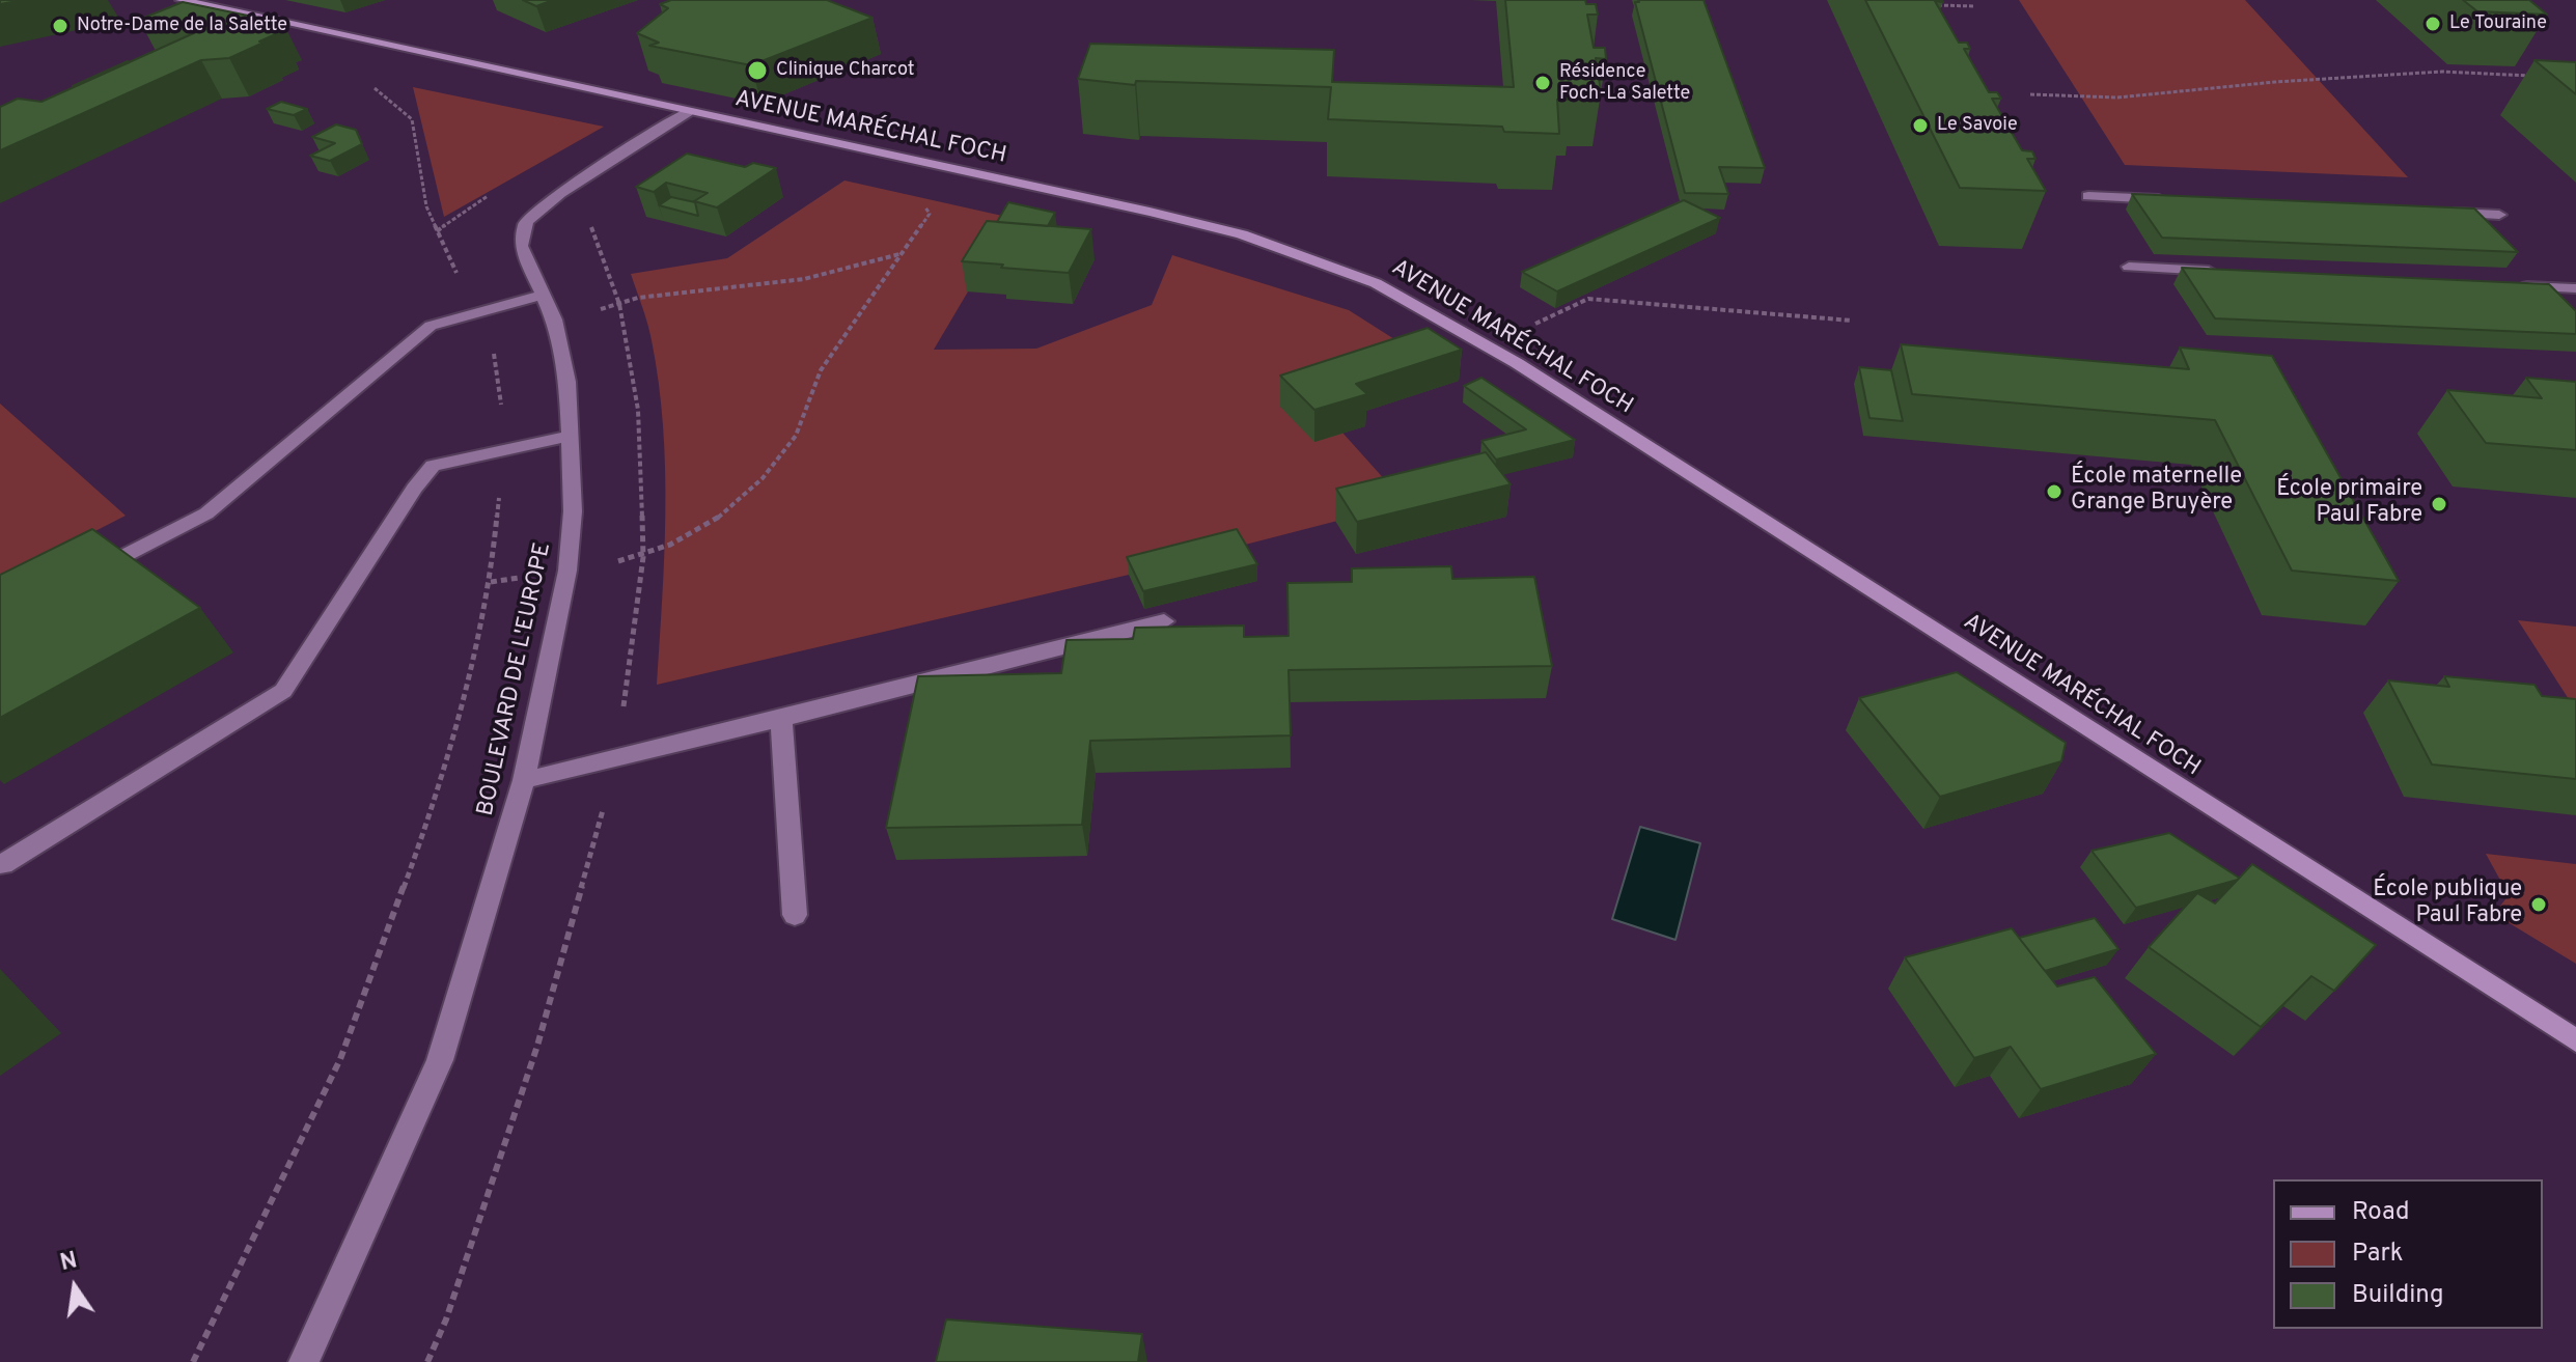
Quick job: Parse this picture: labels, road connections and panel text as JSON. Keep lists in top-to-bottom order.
{
  "streets": {
    "main road": ["AVENUE MARÉCHAL FOCH"],
    "street": ["BOULEVARD DE L'EUROPE"]
  },
  "crossings": [
    ["AVENUE MARÉCHAL FOCH", "BOULEVARD DE L'EUROPE"]
  ],
  "places": [
    "Le Touraine",
    "Notre-Dame de la Salette",
    "Clinique Charcot",
    "Résidence Foch-La Salette",
    "Le Savoie",
    "École maternelle Grange Bruyère",
    "École primaire Paul Fabre",
    "École publique Paul Fabre"
  ],
  "legend": ["Road", "Park", "Building"],
  "north": "top"
}
